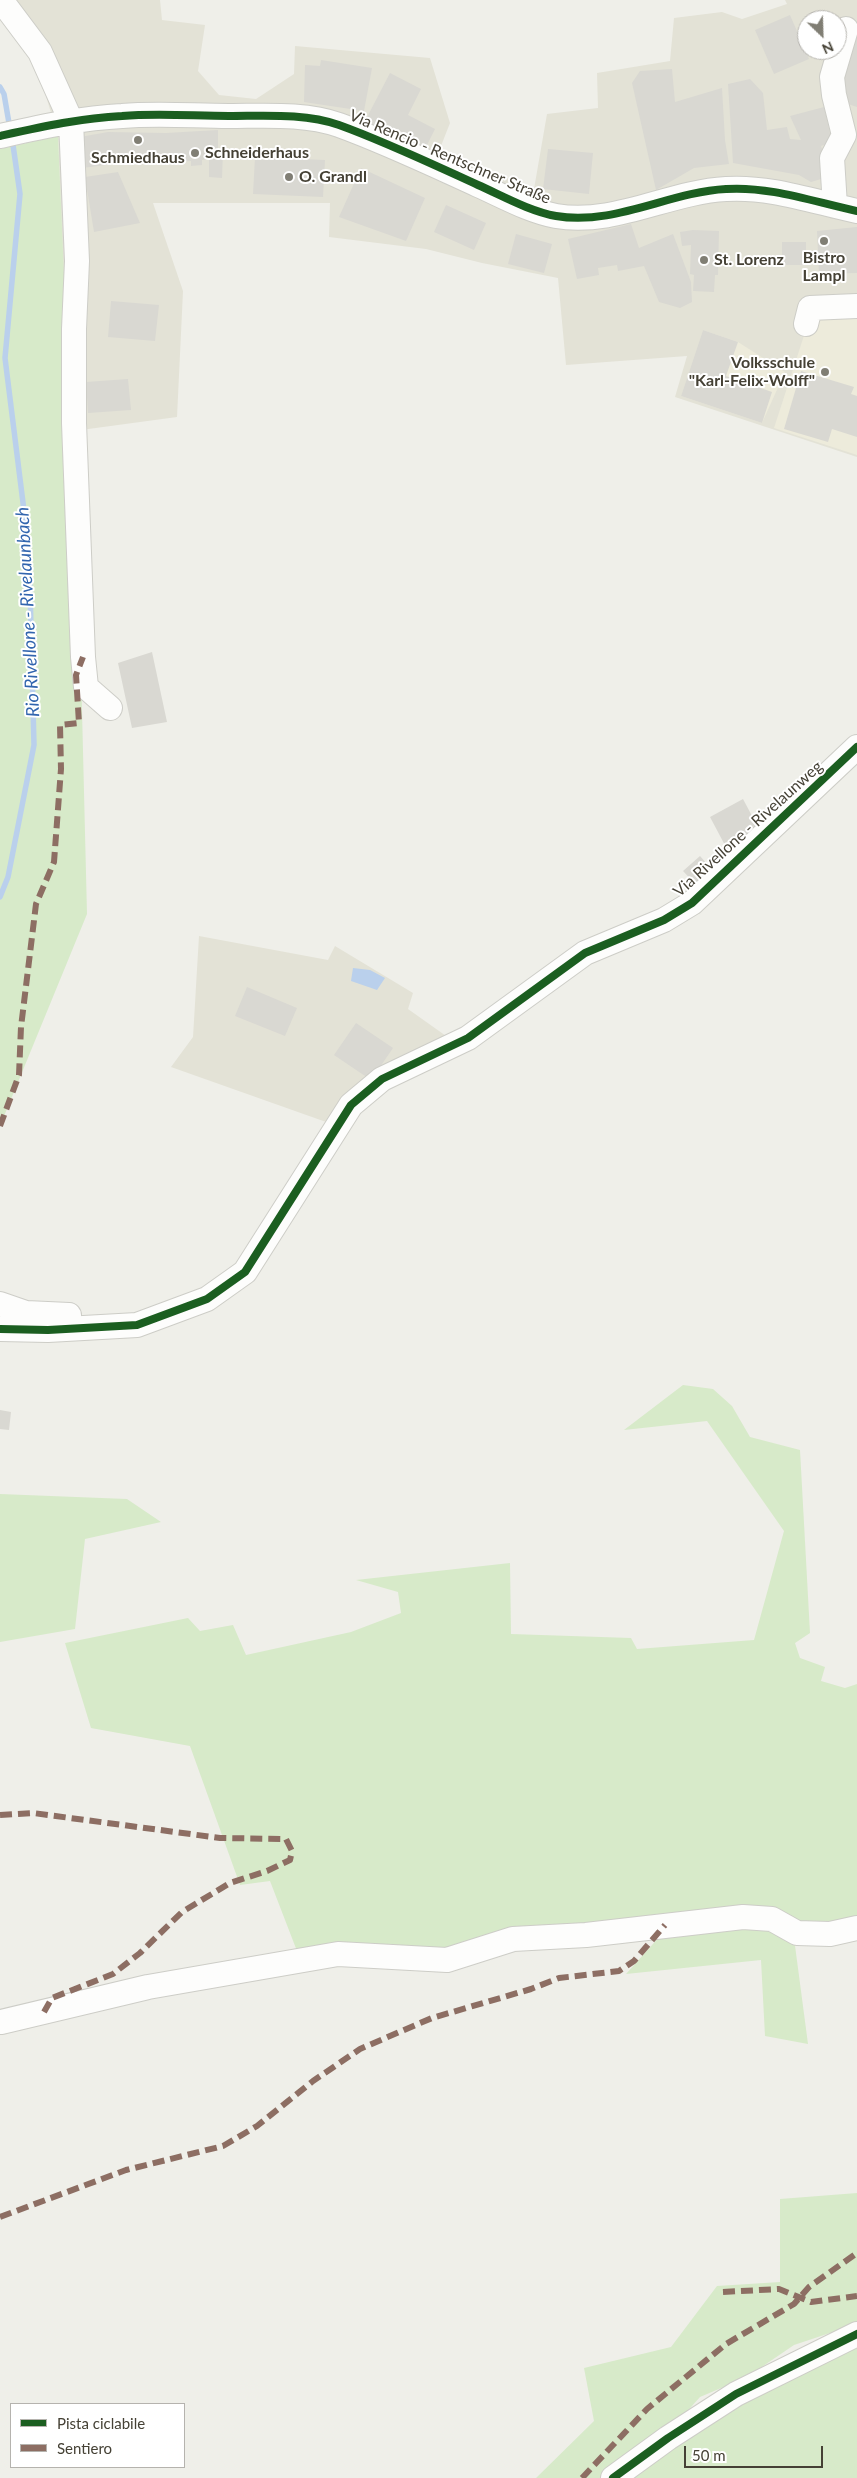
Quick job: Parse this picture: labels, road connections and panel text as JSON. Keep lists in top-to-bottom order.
{
  "streets": {
    "street": ["Via Rencio - Rentschner Straße", "Via Rivellone - Rivelaunweg"]
  },
  "water": ["Rio Rivellone - Rivelaunbach"],
  "places": [
    "Schmiedhaus",
    "Schneiderhaus",
    "O. Grandl",
    "Bistro Lampl",
    "St. Lorenz",
    "Volksschule \"Karl-Felix-Wolff\""
  ],
  "legend": ["Pista ciclabile", "Sentiero"],
  "scale_bar": "50 m",
  "north": "bottom right"
}
